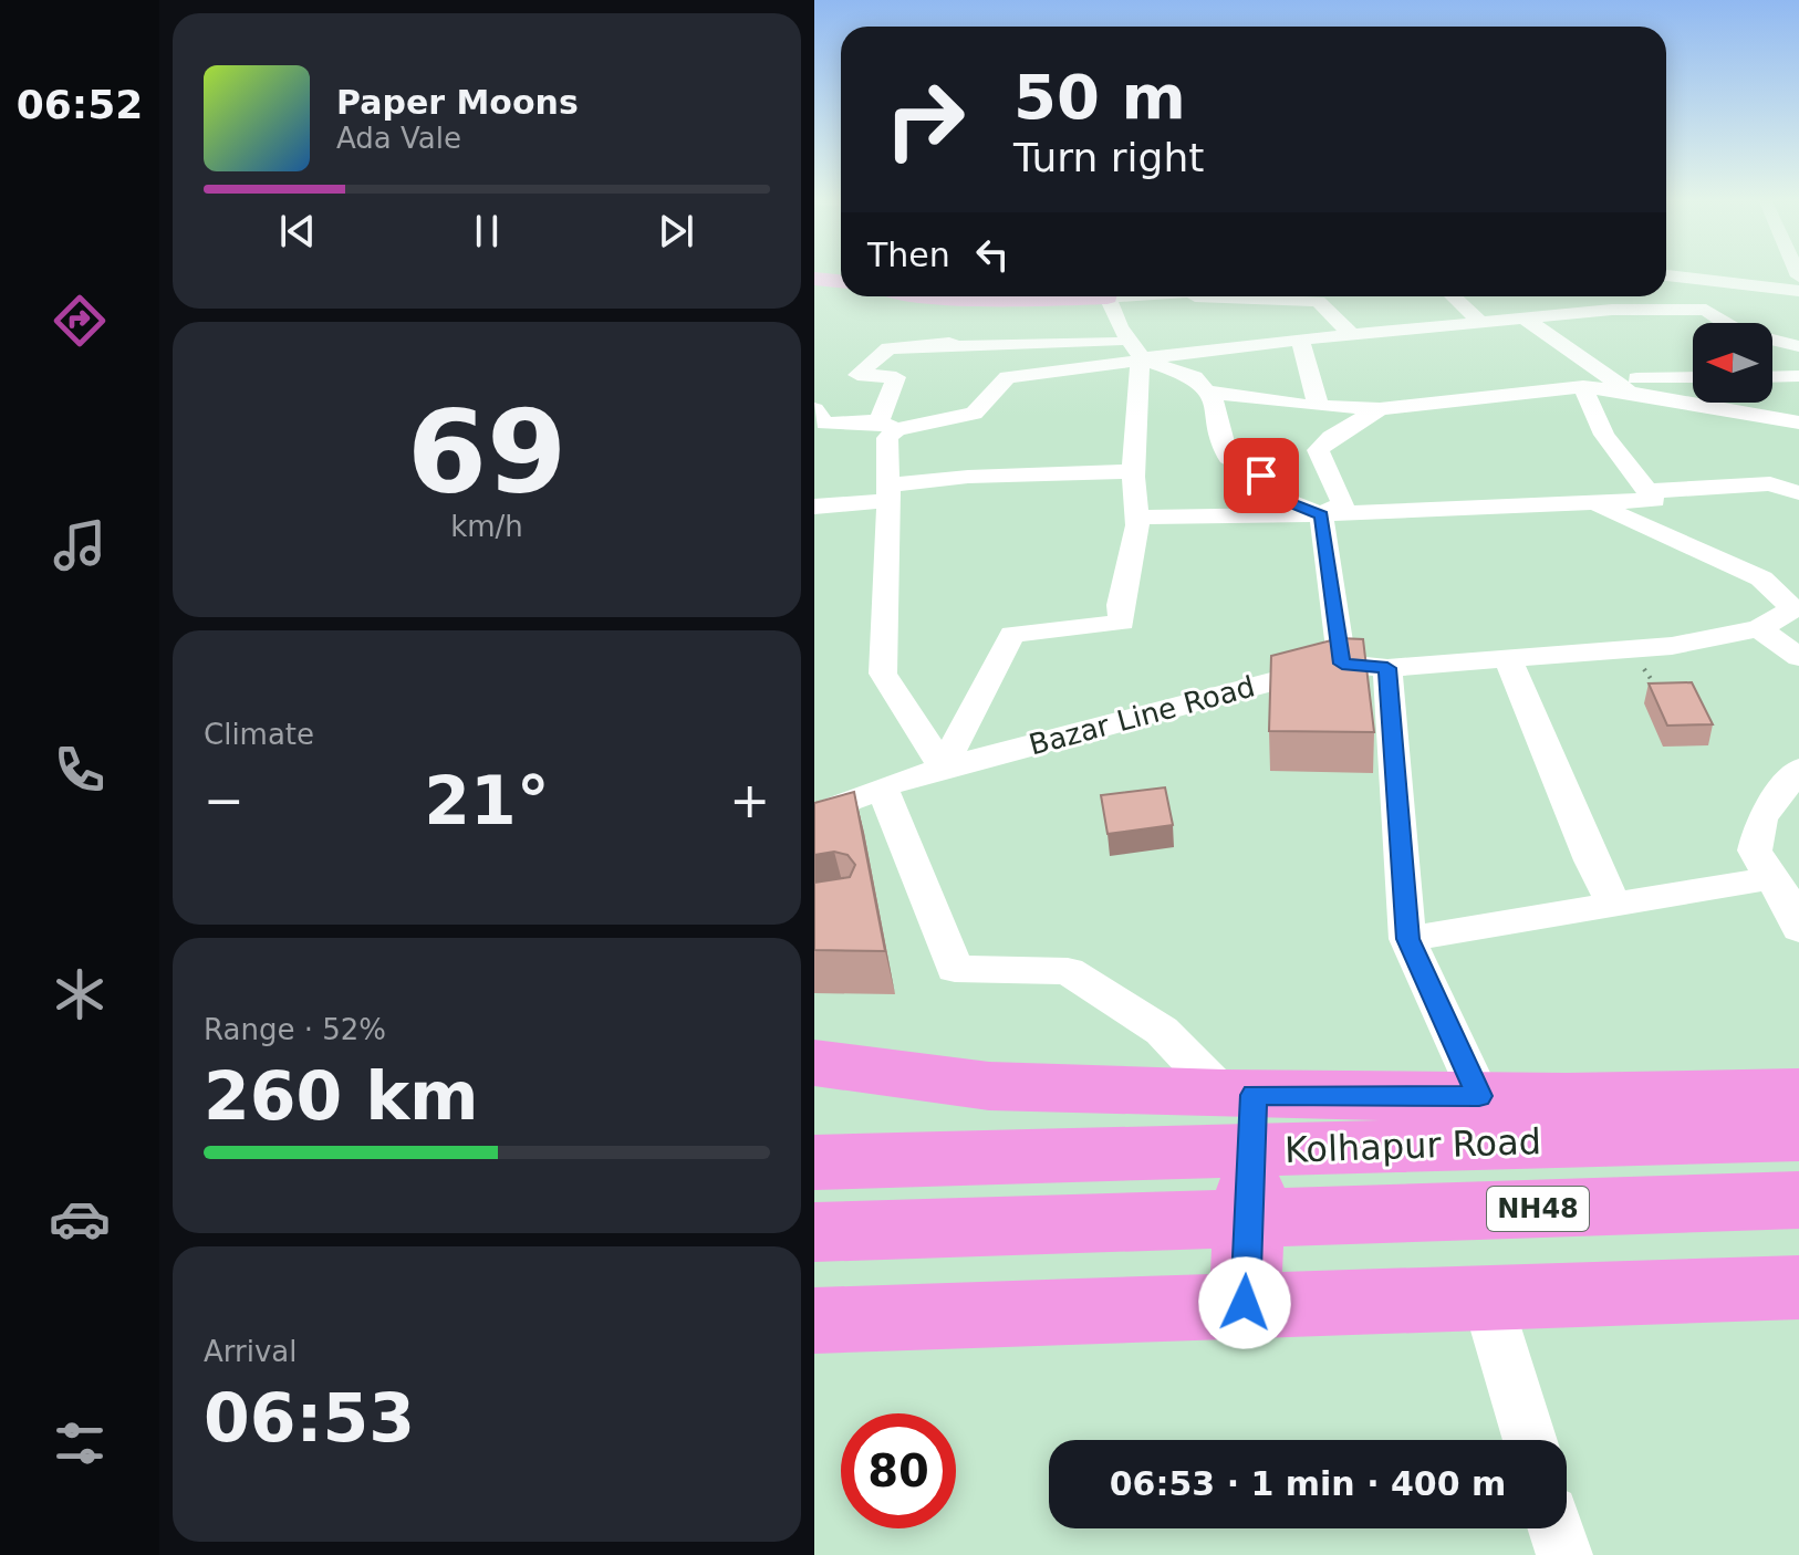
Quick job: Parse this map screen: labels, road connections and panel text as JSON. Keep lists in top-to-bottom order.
{
  "streets": {
    "highway": ["Kolhapur Road", "NH48"],
    "street": ["Bazar Line Road"]
  },
  "north": "left",
  "page": {
    "tabs": "06:52",
    "turn": ["50 m", "Turn right"],
    "song": ["Paper Moons", "Ada Vale"],
    "then": "Then",
    "tile": [
      ["69", "km/h"],
      "Climate",
      ["Range · 52%", "260 km"],
      ["Arrival", "06:53"]
    ],
    "heat": ["−", "21°", "+"],
    "limit": "80",
    "trip": "06:53 · 1 min · 400 m"
  }
}
